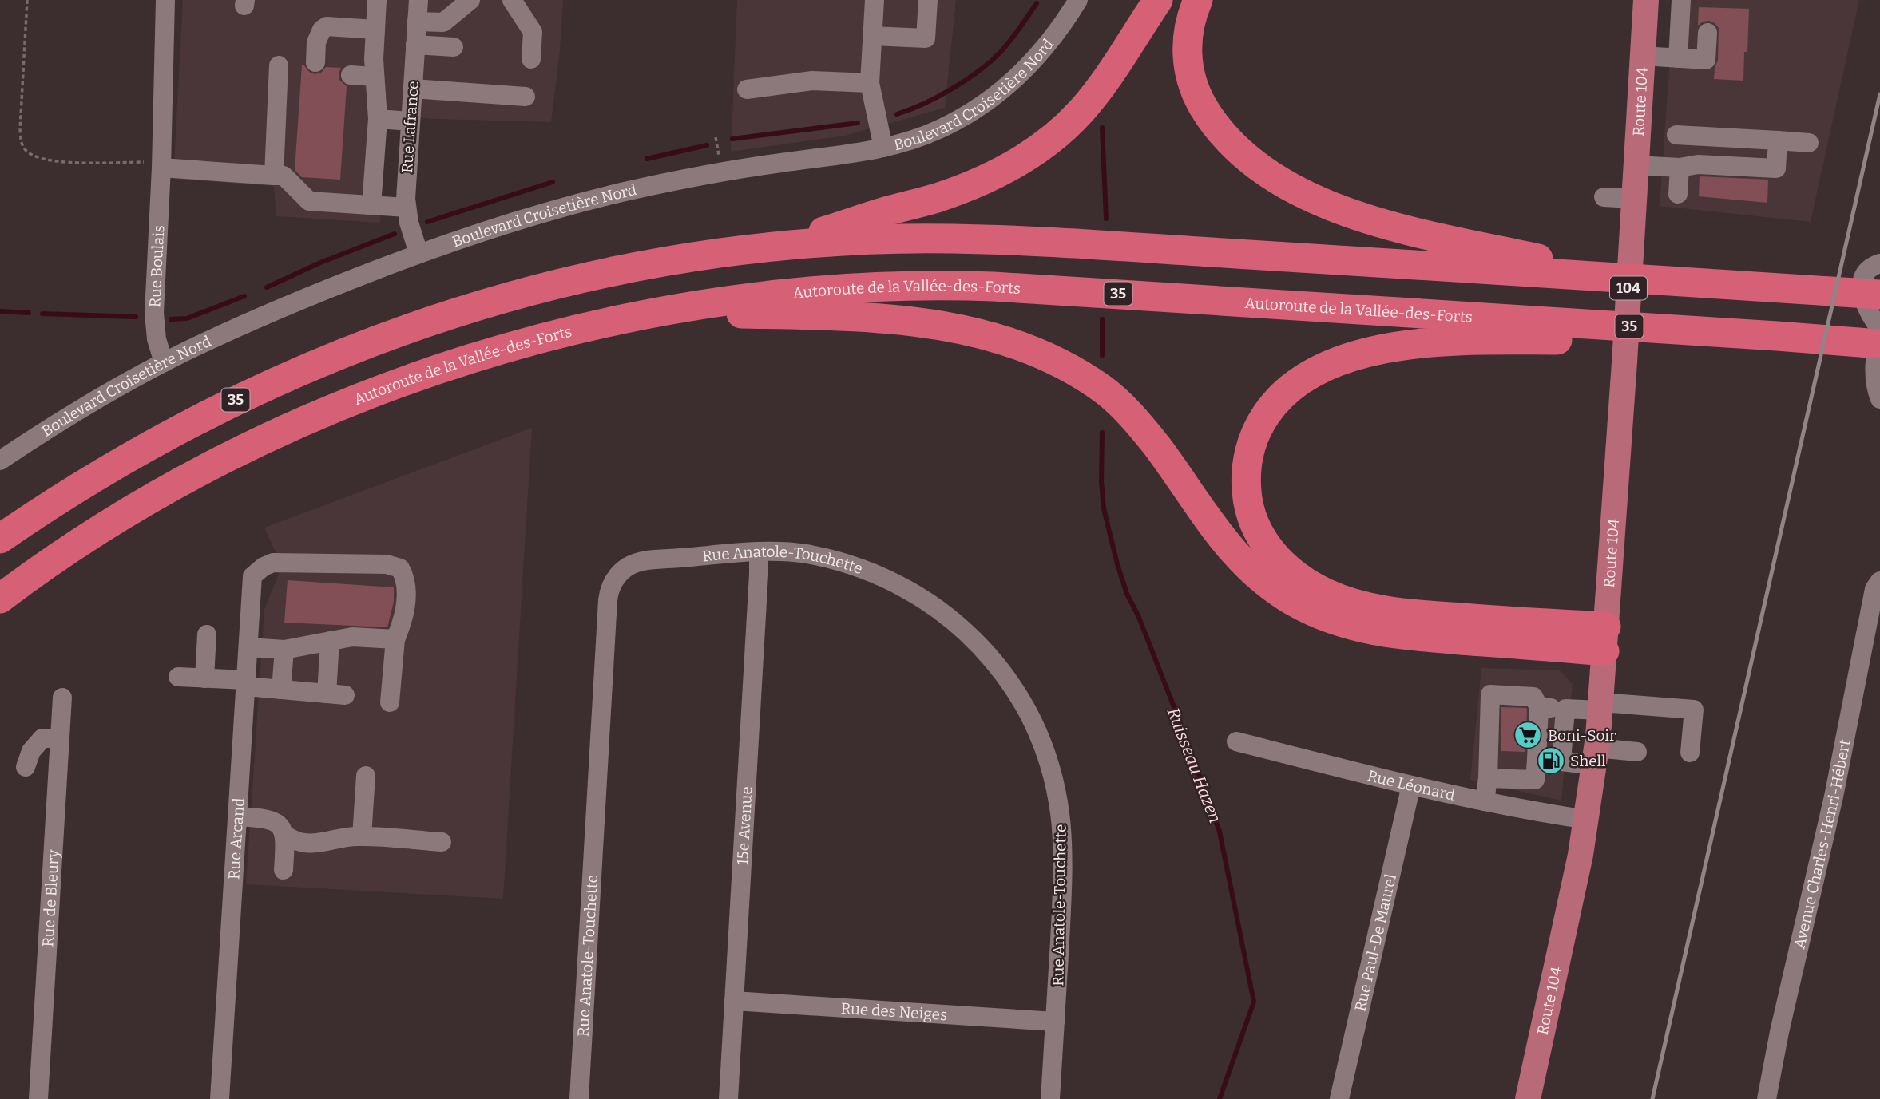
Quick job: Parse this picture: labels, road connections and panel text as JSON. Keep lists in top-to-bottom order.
{
  "streets": {
    "highway": ["Autoroute de la Vallée-des-Forts", "35"],
    "main road": ["Route 104", "104"],
    "street": [
      "Boulevard Croisetière Nord",
      "Rue Lafrance",
      "Rue Boulais",
      "Rue Anatole-Touchette",
      "Rue Léonard",
      "15e Avenue",
      "Rue Arcand",
      "Avenue Charles-Henri-Hébert",
      "Rue de Bleury",
      "Rue Paul-De Maurel",
      "Rue des Neiges"
    ]
  },
  "crossings": [
    ["Boulevard Croisetière Nord", "Rue Lafrance"],
    ["Boulevard Croisetière Nord", "Rue Boulais"],
    ["Route 104", "Rue Léonard"],
    ["Rue Anatole-Touchette", "15e Avenue"],
    ["Rue Anatole-Touchette", "Rue des Neiges"],
    ["Rue Léonard", "Rue Paul-De Maurel"],
    ["15e Avenue", "Rue des Neiges"]
  ],
  "water": ["Ruisseau Hazen"],
  "places": {
    "supermarket": ["Boni-Soir"],
    "fuel station": ["Shell"]
  }
}
